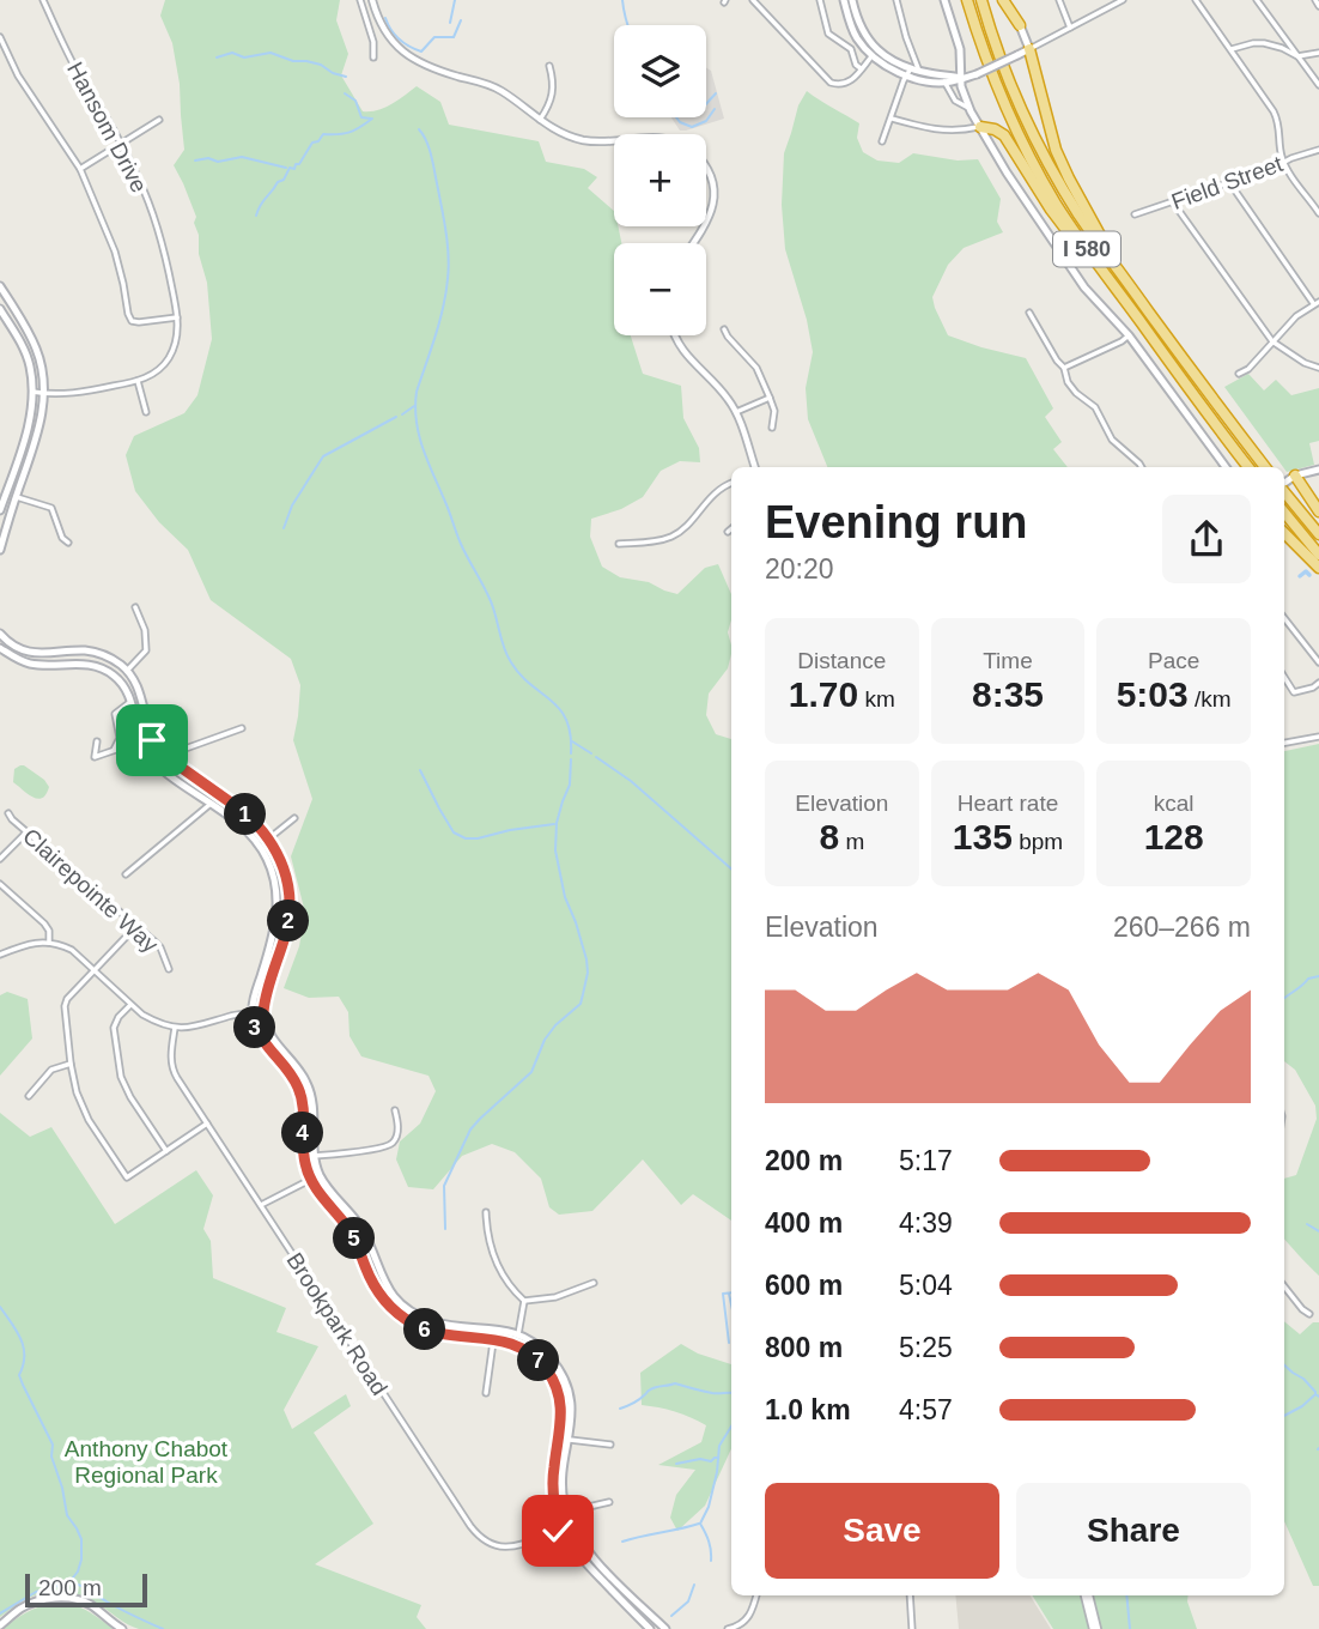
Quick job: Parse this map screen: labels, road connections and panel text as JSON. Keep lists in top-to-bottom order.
{
  "streets": {
    "highway": ["I 580"],
    "street": [
      "Hansom Drive",
      "Field Street",
      "Clairepointe Way",
      "Brookpark Road"
    ]
  },
  "parks": ["Anthony Chabot Regional Park"],
  "scale_bar": "200 m",
  "page": {
    "map_buttons": ["+", "−"],
    "heading": ["Evening run", "20:20"],
    "stats": [
      ["Distance", "1.70 km"],
      ["Time", "8:35"],
      ["Pace", "5:03 /km"],
      ["Elevation", "8 m"],
      ["Heart rate", "135 bpm"],
      ["kcal", "128"]
    ],
    "pins": [
      "1",
      "2",
      "3",
      "4",
      "5",
      "6",
      "7"
    ],
    "chart": ["Elevation", "260–266 m"],
    "list": [
      {
        "name": "200 m",
        "note": "5:17"
      },
      {
        "name": "400 m",
        "note": "4:39"
      },
      {
        "name": "600 m",
        "note": "5:04"
      },
      {
        "name": "800 m",
        "note": "5:25"
      },
      {
        "name": "1.0 km",
        "note": "4:57"
      }
    ],
    "buttons": ["Save", "Share"],
    "scale": "200 m"
  }
}
